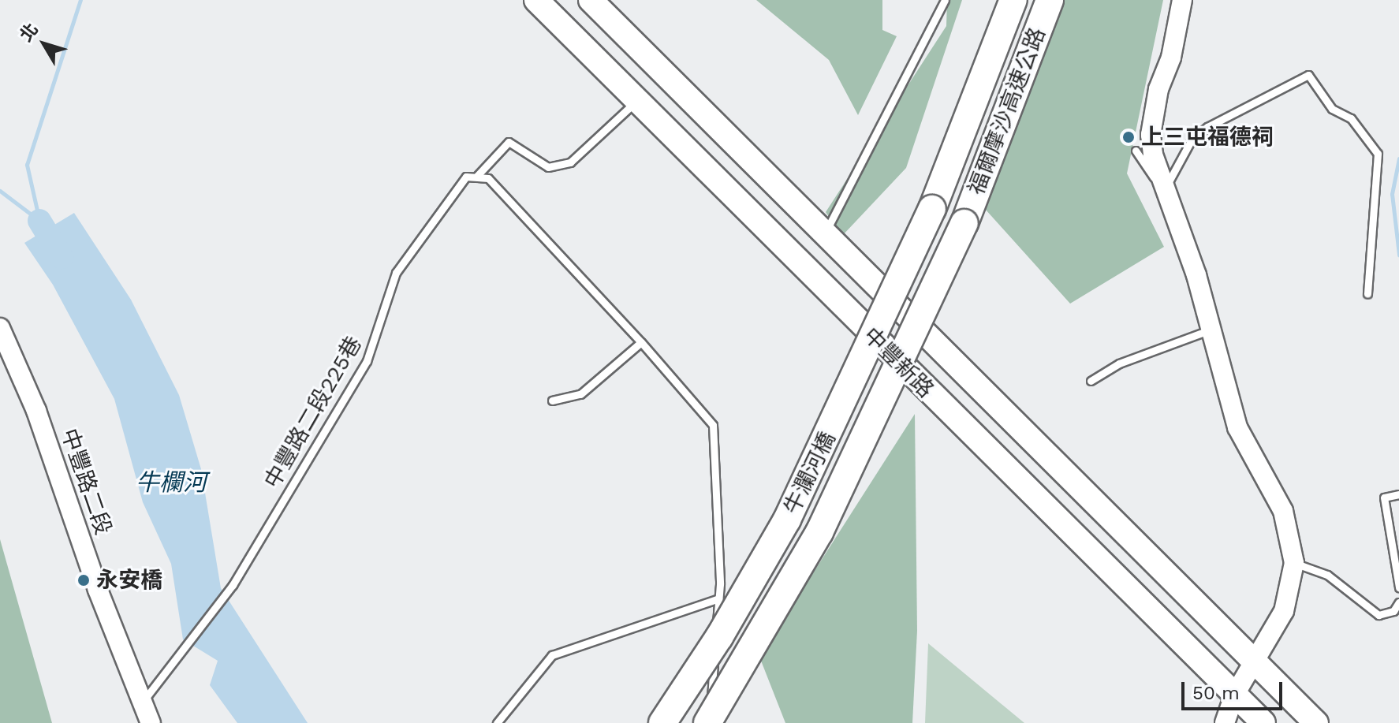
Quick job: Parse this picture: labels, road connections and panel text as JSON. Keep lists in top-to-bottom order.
{
  "streets": {
    "highway": ["福爾摩沙高速公路", "牛瀾河橋"],
    "main road": ["中豐新路"],
    "street": ["中豐路二段"],
    "lane": ["中豐路二段225巷"]
  },
  "crossings": [
    ["福爾摩沙高速公路", "牛瀾河橋"],
    ["中豐新路", "中豐路二段225巷"],
    ["中豐路二段225巷", "中豐路二段"]
  ],
  "water": ["牛欄河"],
  "places": ["上三屯福德祠", "永安橋"],
  "scale_bar": "50 m",
  "north": "top left"
}
